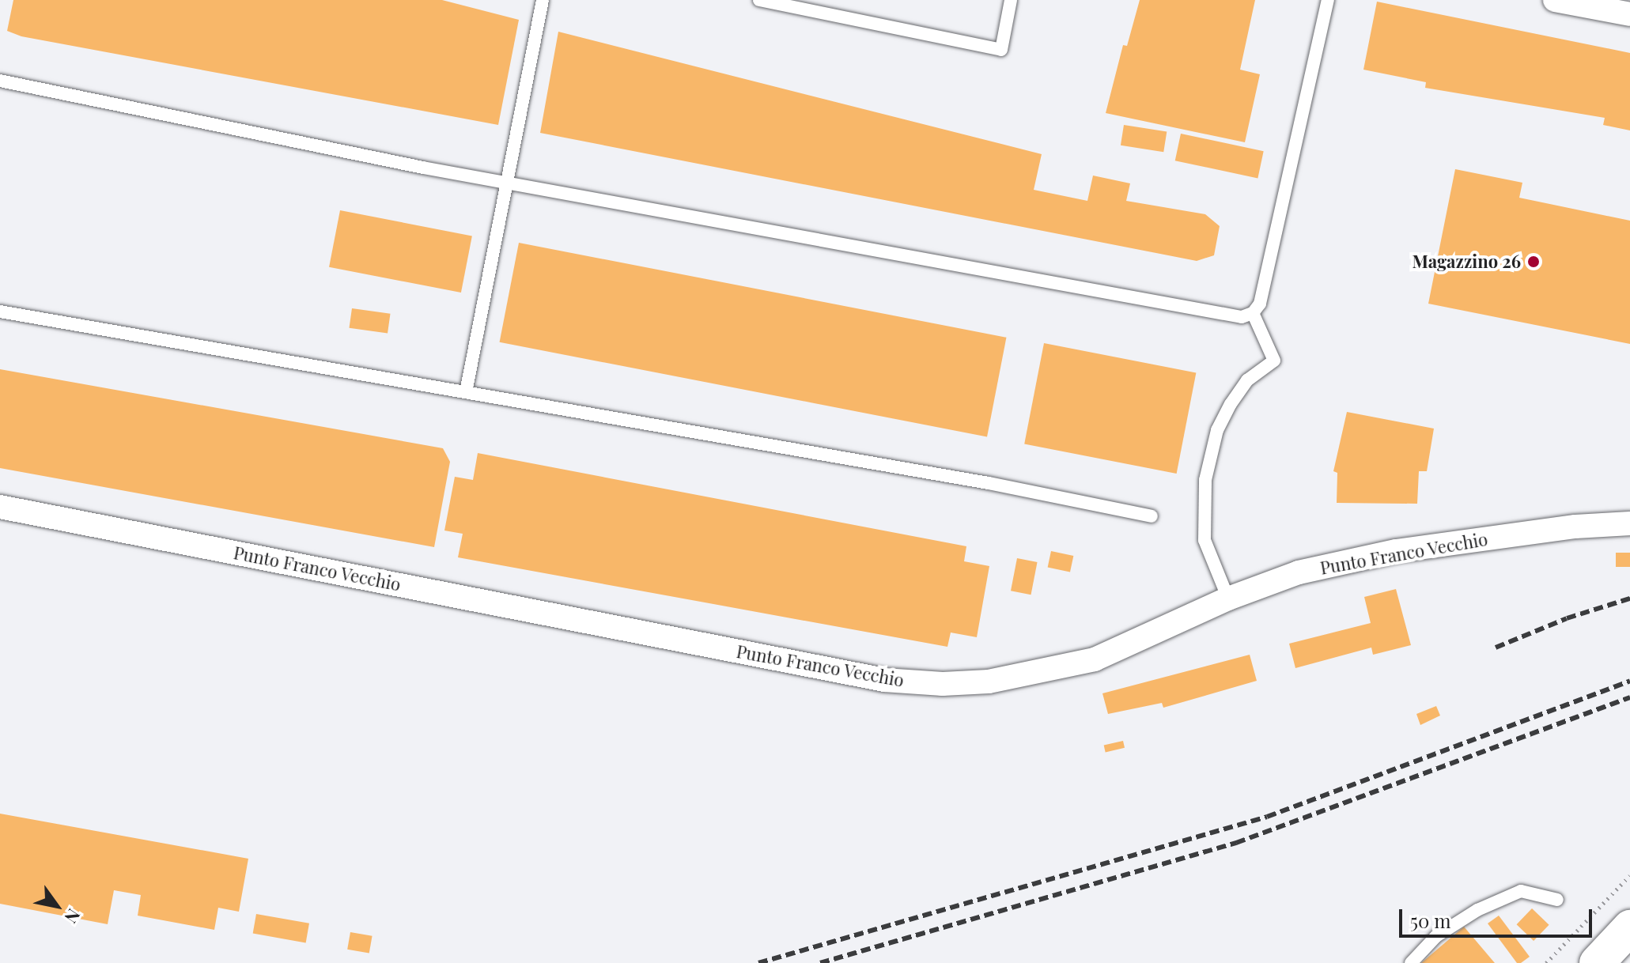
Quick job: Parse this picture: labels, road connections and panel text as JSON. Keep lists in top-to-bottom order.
{
  "streets": {
    "street": ["Punto Franco Vecchio"]
  },
  "places": ["Magazzino 26"],
  "scale_bar": "50 m",
  "north": "bottom right"
}
